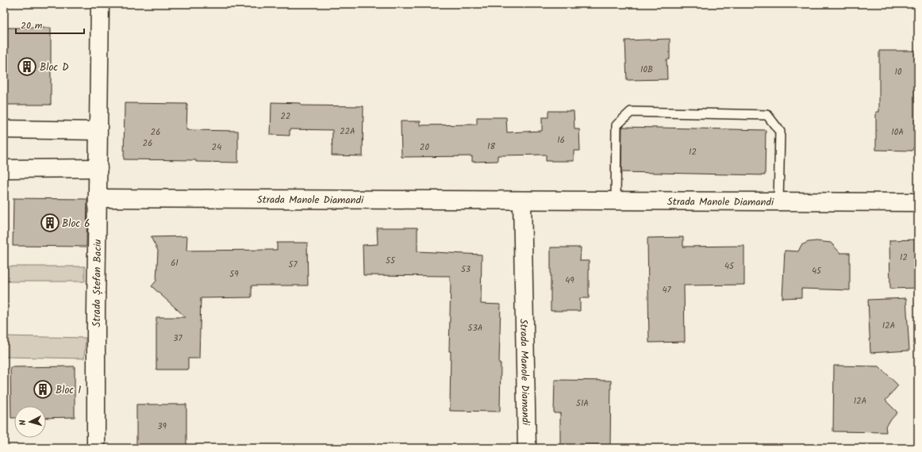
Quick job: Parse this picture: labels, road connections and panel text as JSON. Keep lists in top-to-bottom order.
{
  "streets": {
    "street": ["Strada Manole Diamandi", "Strada Ștefan Baciu"]
  },
  "crossings": [
    ["Strada Manole Diamandi", "Strada Ștefan Baciu"]
  ],
  "places": {
    "building": ["Bloc D", "Bloc 6", "Bloc 1"]
  },
  "house_numbers": [
    "10B",
    "10",
    "22",
    "22A",
    "26",
    "10A",
    "16",
    "26",
    "18",
    "24",
    "20",
    "12",
    "12",
    "55",
    "61",
    "57",
    "45",
    "53",
    "45",
    "59",
    "49",
    "47",
    "12A",
    "53A",
    "37",
    "12A",
    "51A",
    "39"
  ],
  "scale_bar": "20 m",
  "north": "left"
}
